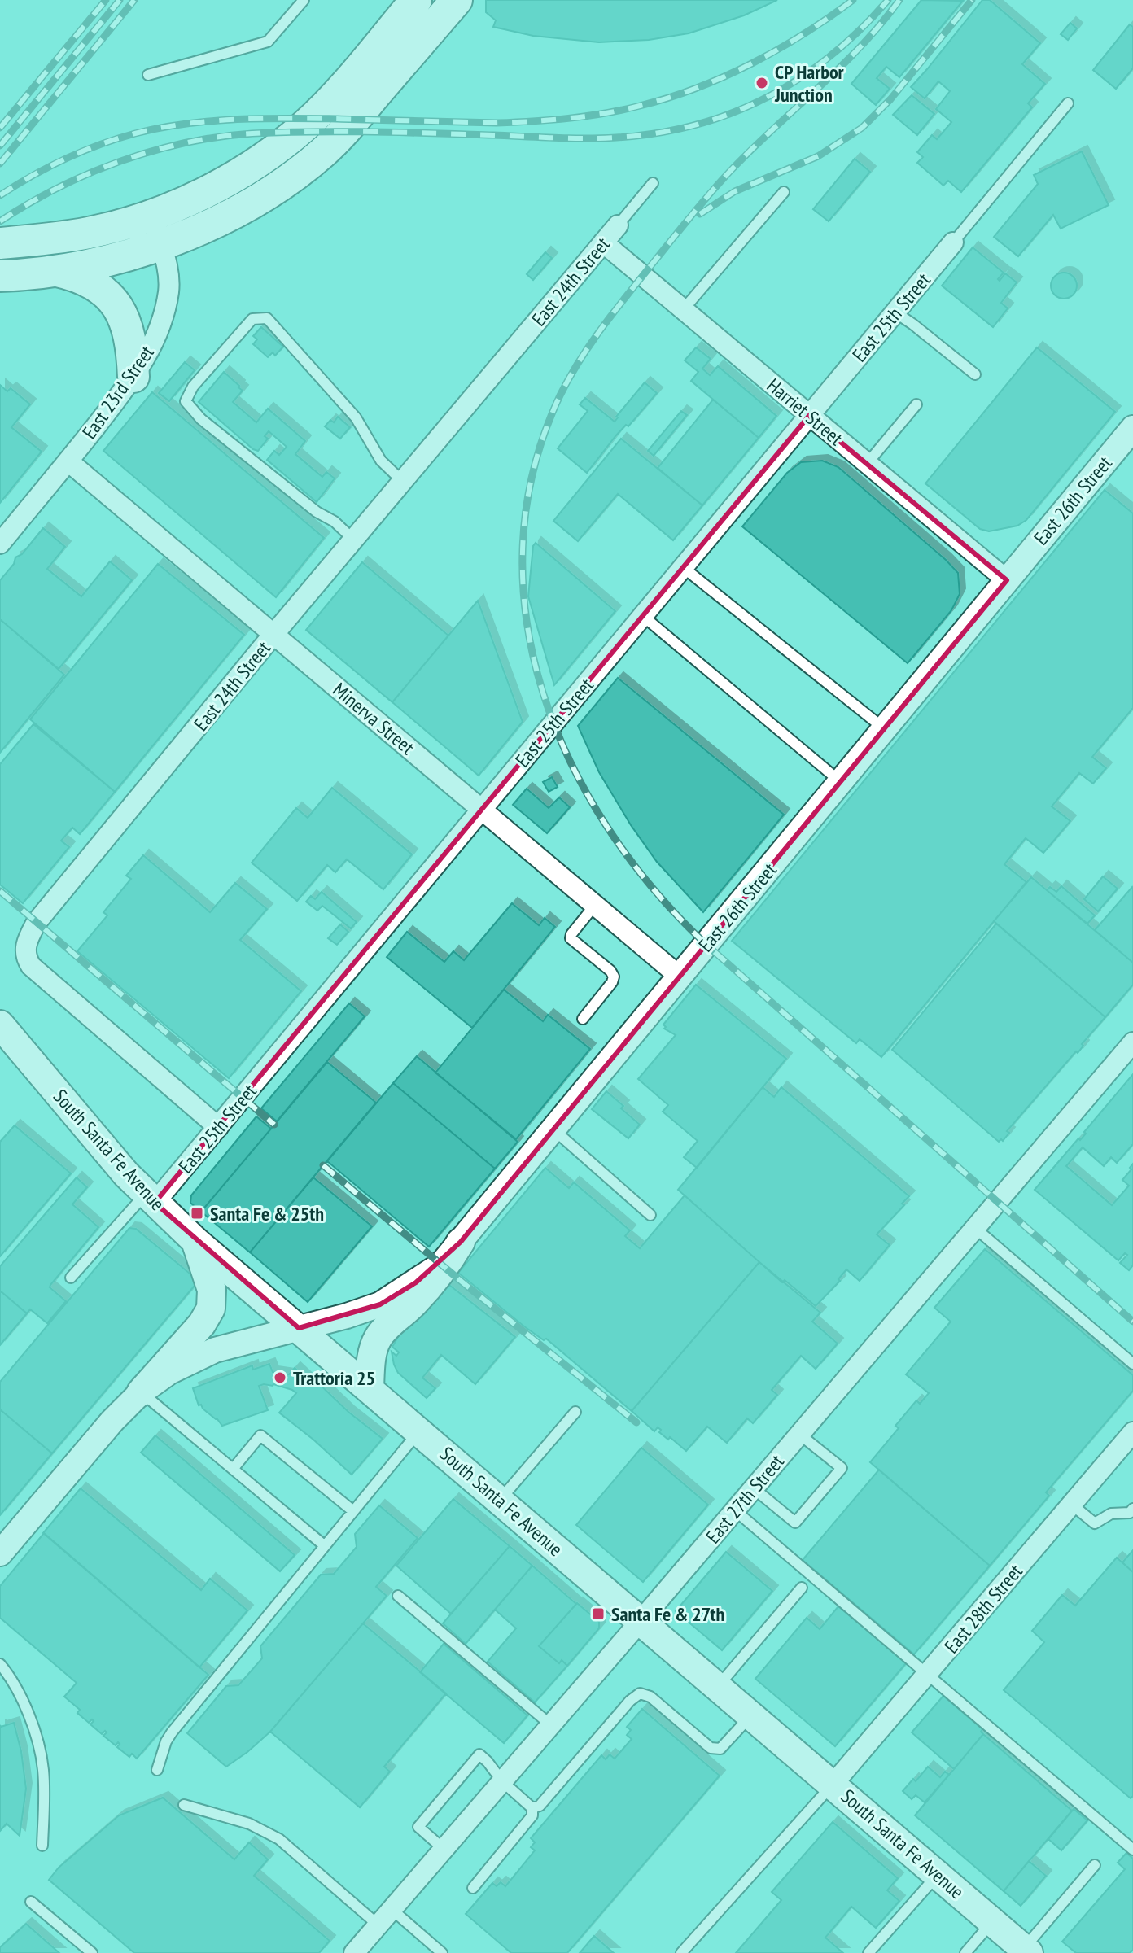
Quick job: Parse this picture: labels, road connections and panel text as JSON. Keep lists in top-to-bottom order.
{
  "streets": {
    "main road": ["South Santa Fe Avenue"],
    "street": [
      "East 24th Street",
      "East 25th Street",
      "East 23rd Street",
      "Harriet Street",
      "East 26th Street",
      "Minerva Street",
      "East 27th Street",
      "East 28th Street"
    ]
  },
  "crossings": [
    ["East 24th Street", "East 25th Street"],
    ["East 24th Street", "Harriet Street"],
    ["East 24th Street", "Minerva Street"],
    ["East 25th Street", "Harriet Street"],
    ["East 25th Street", "Minerva Street"],
    ["East 25th Street", "South Santa Fe Avenue"],
    ["East 23rd Street", "Minerva Street"],
    ["Harriet Street", "East 26th Street"],
    ["East 26th Street", "Minerva Street"],
    ["East 26th Street", "South Santa Fe Avenue"],
    ["South Santa Fe Avenue", "East 27th Street"],
    ["South Santa Fe Avenue", "East 28th Street"]
  ],
  "places": {
    "other": ["CP Harbor Junction", "Trattoria 25"],
    "transit": ["Santa Fe & 25th", "Santa Fe & 27th"]
  }
}
